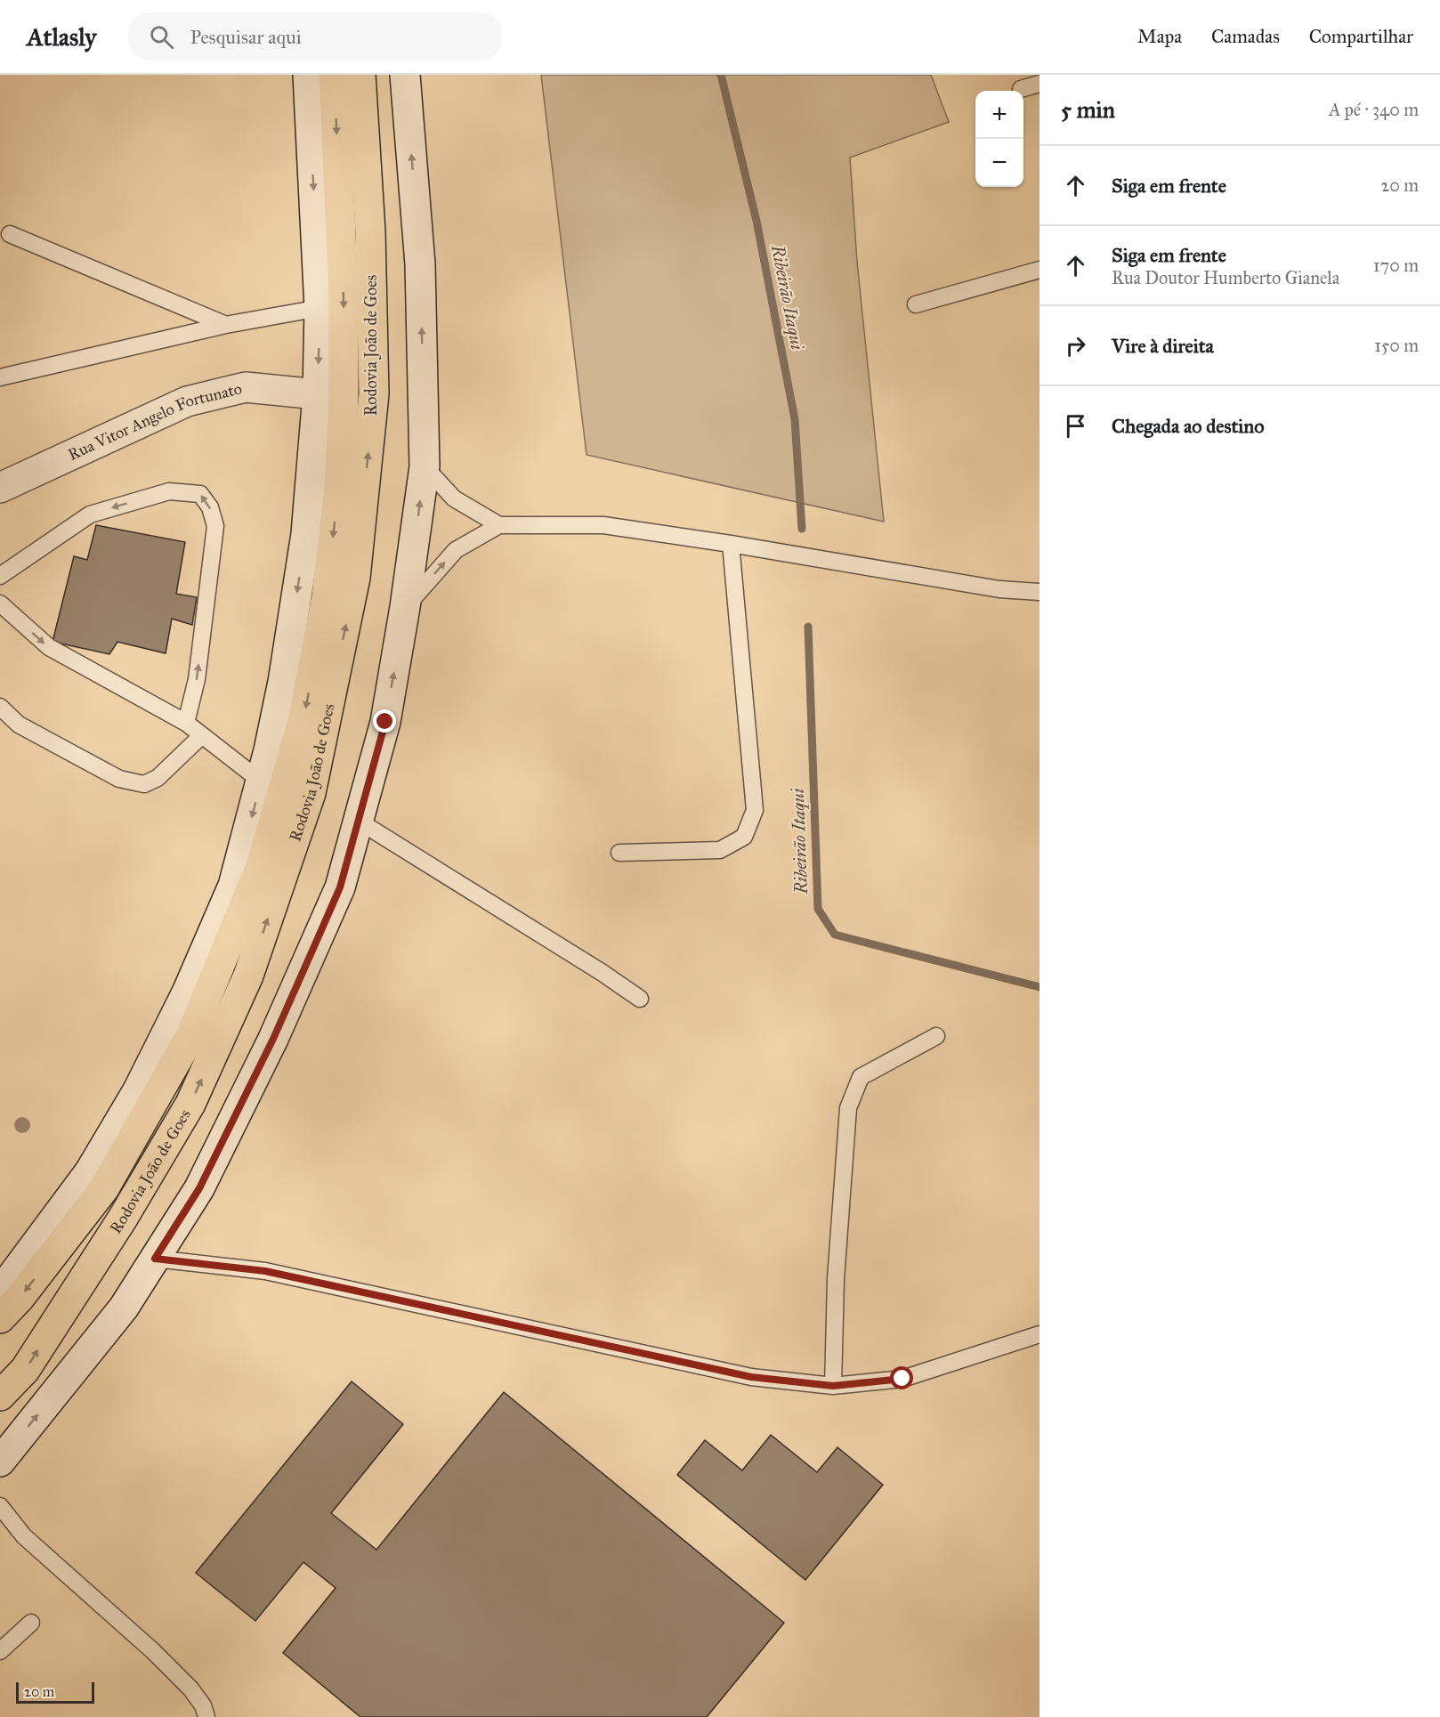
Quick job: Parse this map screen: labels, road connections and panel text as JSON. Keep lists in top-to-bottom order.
{
  "streets": {
    "highway": ["Rodovia João de Goes"],
    "street": ["Rua Vitor Angelo Fortunato"]
  },
  "water": ["Ribeirão Itaqui"],
  "scale_bar": "20 m",
  "page": {
    "header": "Atlasly",
    "search": "Pesquisar aqui",
    "nav": ["Mapa", "Camadas", "Compartilhar"],
    "heading": ["5 min", "A pé · 340 m"],
    "map_buttons": ["+", "−"],
    "list": [
      ["Siga em frente", "20 m"],
      ["Siga em frente", "Rua Doutor Humberto Gianela", "170 m"],
      ["Vire à direita", "150 m"],
      "Chegada ao destino"
    ],
    "scale": "20 m"
  }
}
